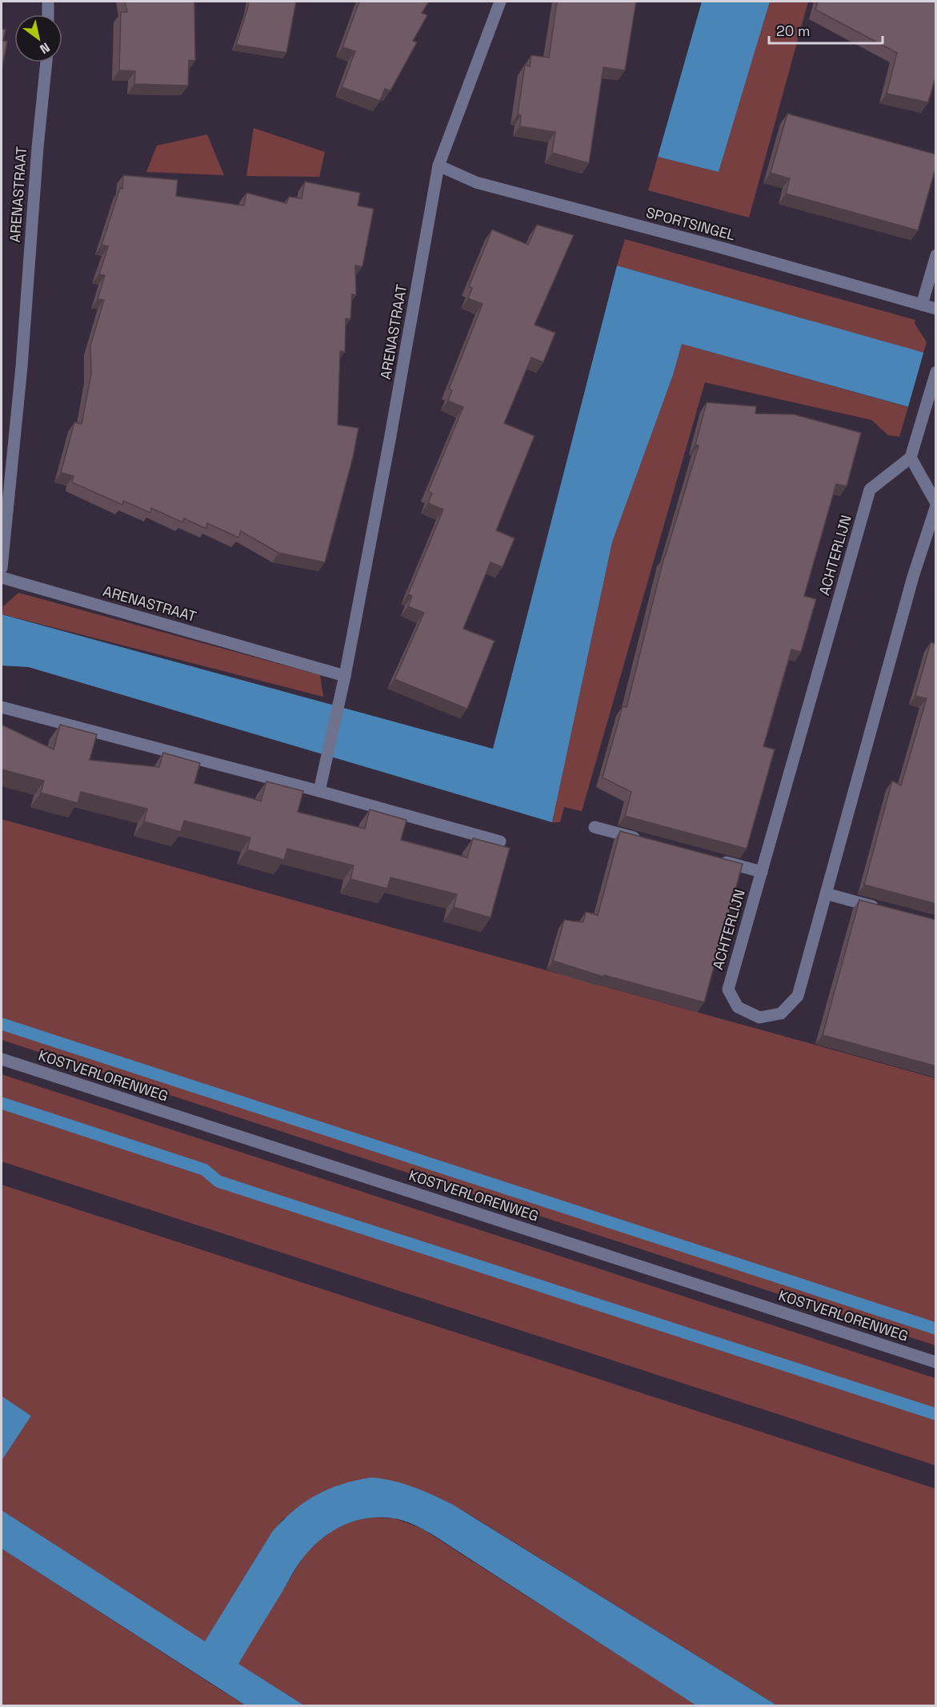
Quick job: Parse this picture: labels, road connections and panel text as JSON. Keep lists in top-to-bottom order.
{
  "streets": {
    "street": [
      "ARENASTRAAT",
      "SPORTSINGEL",
      "ACHTERLIJN",
      "KOSTVERLORENWEG"
    ]
  },
  "crossings": [
    ["ARENASTRAAT", "SPORTSINGEL"]
  ],
  "scale_bar": "20 m",
  "north": "bottom right"
}
